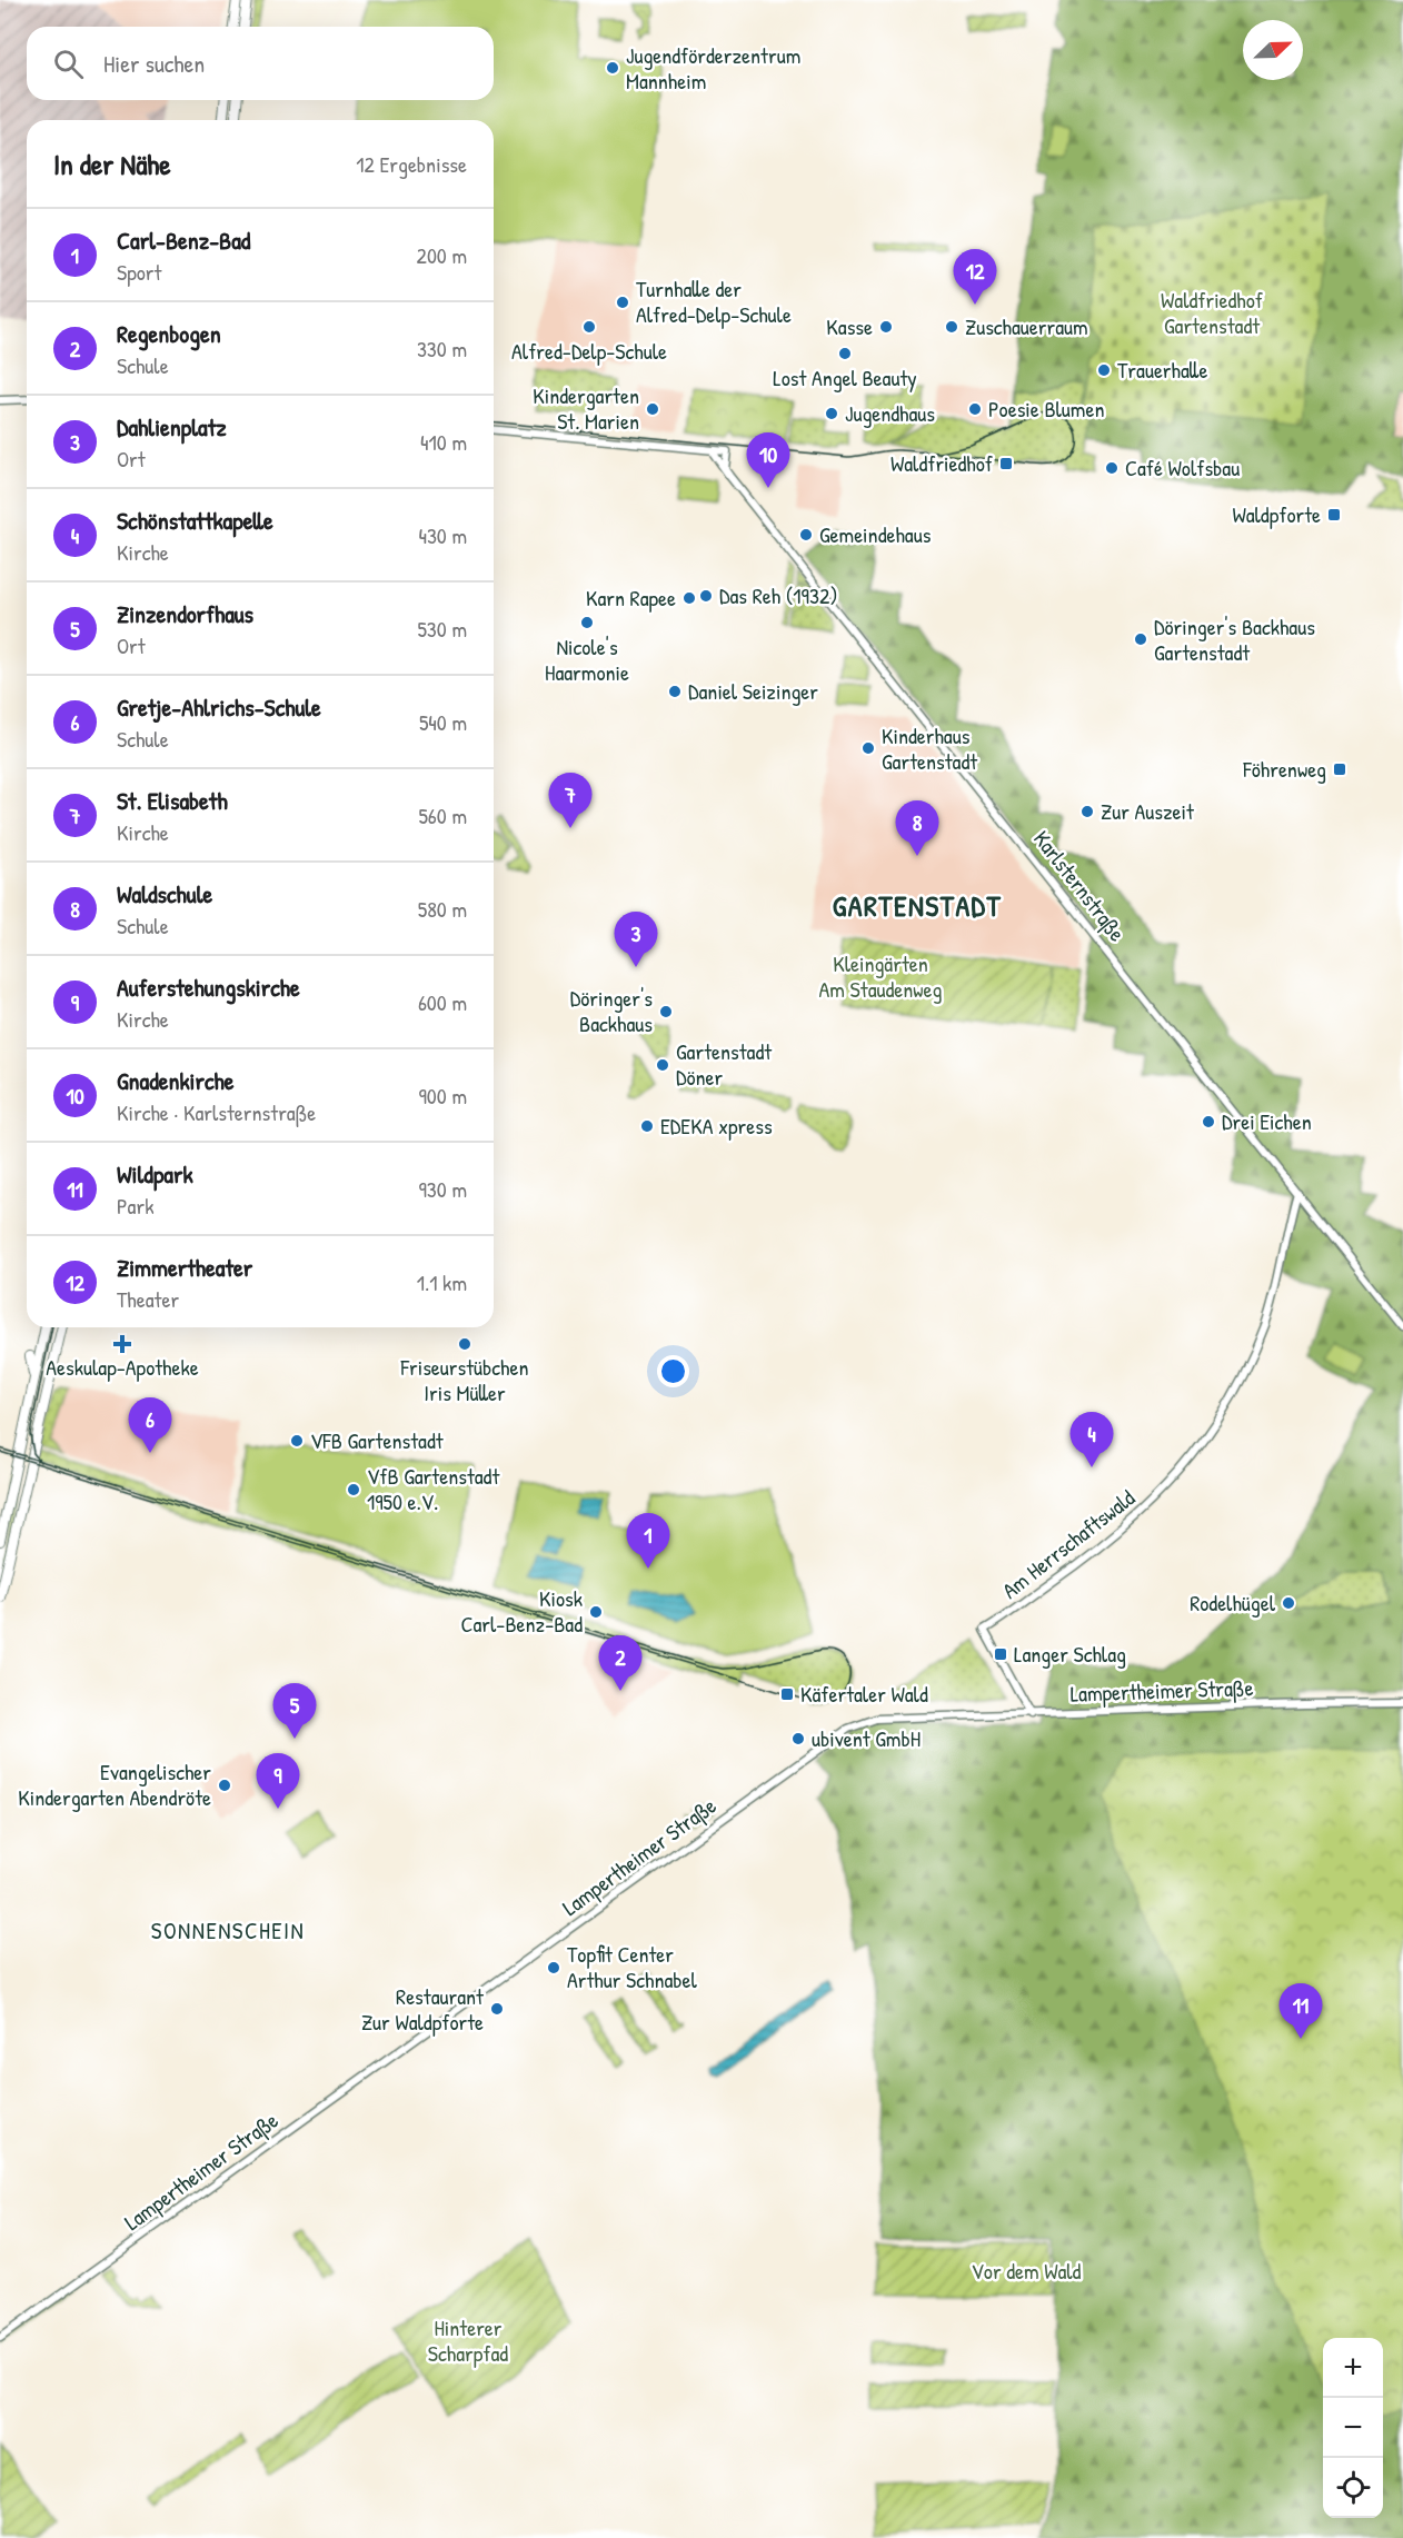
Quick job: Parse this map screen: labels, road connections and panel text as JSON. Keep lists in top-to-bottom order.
{
  "streets": {
    "street": ["Karlsternstraße", "Am Herrschaftswald", "Lampertheimer Straße"]
  },
  "crossings": [
    ["Karlsternstraße", "Am Herrschaftswald"],
    ["Am Herrschaftswald", "Lampertheimer Straße"]
  ],
  "districts": ["GARTENSTADT", "SONNENSCHEIN"],
  "parks": [
    "Waldfriedhof Gartenstadt",
    "Kleingärten Am Staudenweg",
    "Vor dem Wald",
    "Hinterer Scharpfad"
  ],
  "places": {
    "other": [
      "Jugendförderzentrum Mannheim",
      "Turnhalle der Alfred-Delp-Schule",
      "Alfred-Delp-Schule",
      "Kasse",
      "Zuschauerraum",
      "Lost Angel Beauty",
      "Trauerhalle",
      "Kindergarten St. Marien",
      "Poesie Blumen",
      "Jugendhaus",
      "Café Wolfsbau",
      "Gemeindehaus",
      "Das Reh (1932)",
      "Karn Rapee",
      "Nicole's Haarmonie",
      "Döringer's Backhaus Gartenstadt",
      "Daniel Seizinger",
      "Kinderhaus Gartenstadt",
      "Zur Auszeit",
      "Döringer's Backhaus",
      "Gartenstadt Döner",
      "Drei Eichen",
      "EDEKA xpress",
      "Friseurstübchen Iris Müller",
      "VFB Gartenstadt",
      "VfB Gartenstadt 1950 e.V.",
      "Rodelhügel",
      "Kiosk Carl-Benz-Bad",
      "ubivent GmbH",
      "Evangelischer Kindergarten Abendröte",
      "Topfit Center Arthur Schnabel",
      "Restaurant Zur Waldpforte"
    ],
    "transit": [
      "Waldfriedhof",
      "Waldpforte",
      "Föhrenweg",
      "Langer Schlag",
      "Käfertaler Wald"
    ],
    "health": ["Aeskulap-Apotheke"]
  },
  "north": "top right",
  "page": {
    "search": "Hier suchen",
    "heading": ["In der Nähe", "12 Ergebnisse"],
    "list": [
      {
        "mark": "1",
        "name": "Carl-Benz-Bad",
        "note": "Sport",
        "value": "200 m"
      },
      {
        "mark": "2",
        "name": "Regenbogen",
        "note": "Schule",
        "value": "330 m"
      },
      {
        "mark": "3",
        "name": "Dahlienplatz",
        "note": "Ort",
        "value": "410 m"
      },
      {
        "mark": "4",
        "name": "Schönstattkapelle",
        "note": "Kirche",
        "value": "430 m"
      },
      {
        "mark": "5",
        "name": "Zinzendorfhaus",
        "note": "Ort",
        "value": "530 m"
      },
      {
        "mark": "6",
        "name": "Gretje-Ahlrichs-Schule",
        "note": "Schule",
        "value": "540 m"
      },
      {
        "mark": "7",
        "name": "St. Elisabeth",
        "note": "Kirche",
        "value": "560 m"
      },
      {
        "mark": "8",
        "name": "Waldschule",
        "note": "Schule",
        "value": "580 m"
      },
      {
        "mark": "9",
        "name": "Auferstehungskirche",
        "note": "Kirche",
        "value": "600 m"
      },
      {
        "mark": "10",
        "name": "Gnadenkirche",
        "note": "Kirche · Karlsternstraße",
        "value": "900 m"
      },
      {
        "mark": "11",
        "name": "Wildpark",
        "note": "Park",
        "value": "930 m"
      },
      {
        "mark": "12",
        "name": "Zimmertheater",
        "note": "Theater",
        "value": "1.1 km"
      }
    ],
    "pins": [
      "12",
      "10",
      "7",
      "8",
      "3",
      "6",
      "4",
      "1",
      "2",
      "5",
      "9",
      "11"
    ],
    "map_buttons": ["+", "−"]
  }
}
